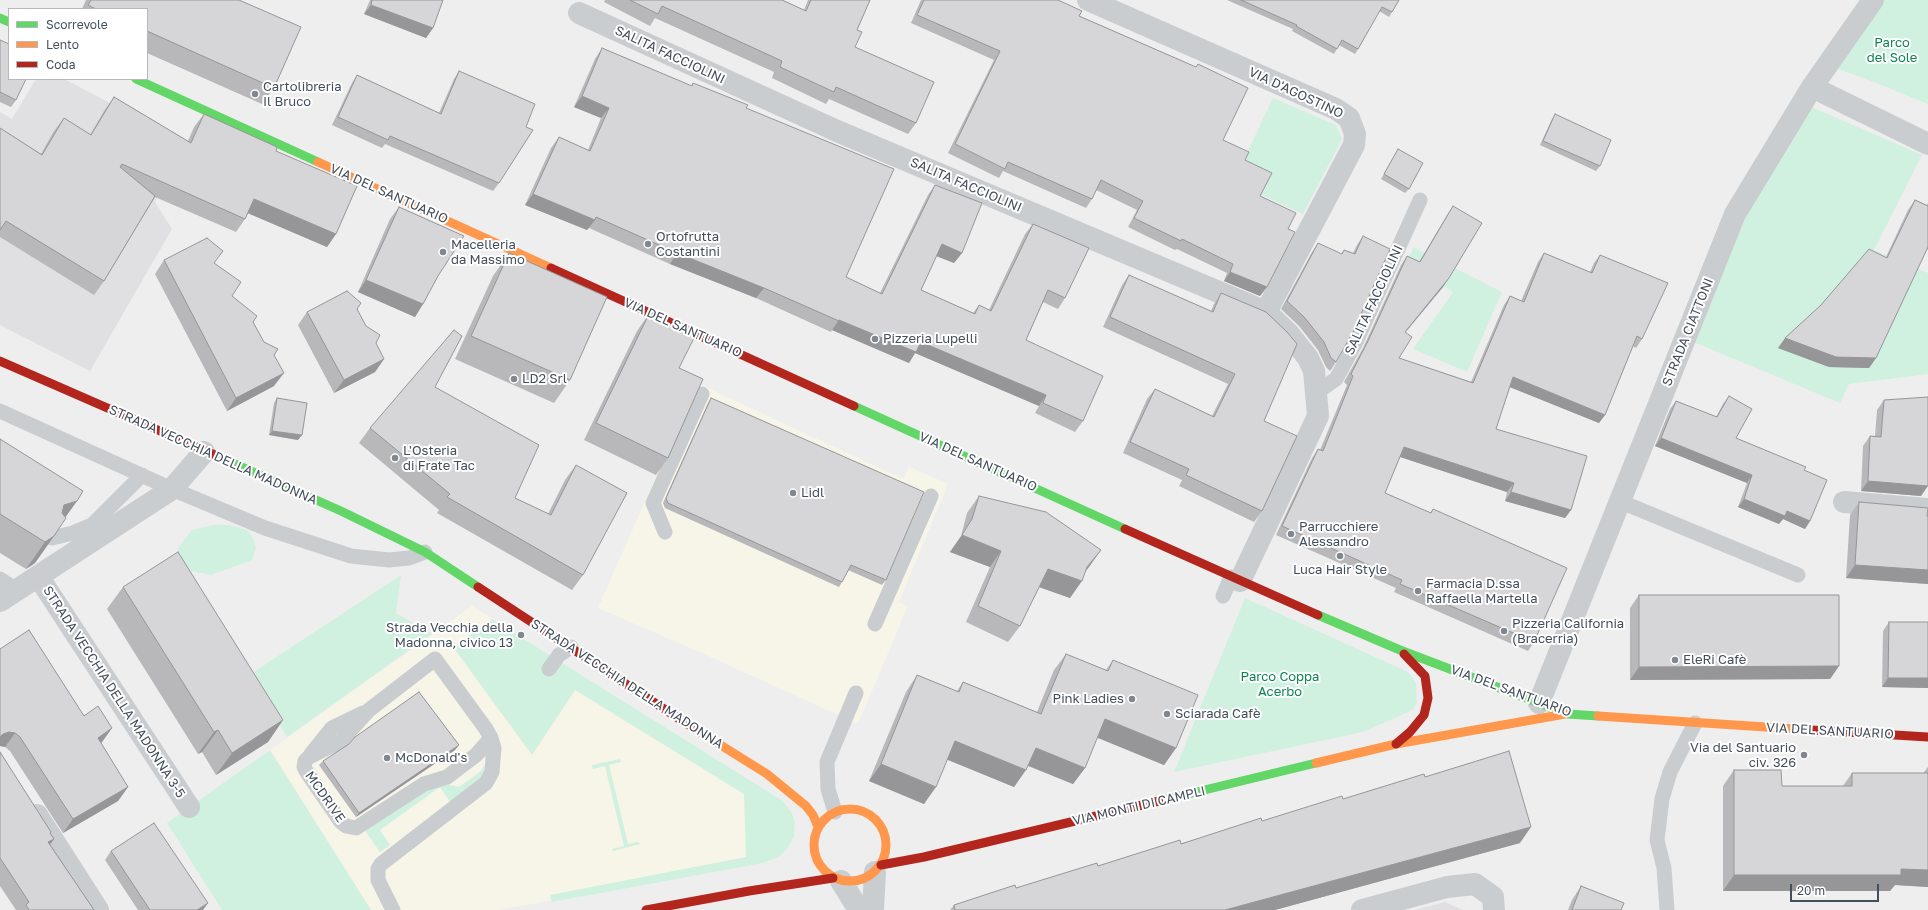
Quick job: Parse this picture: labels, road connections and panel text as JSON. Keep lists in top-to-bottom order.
{
  "streets": {
    "street": [
      "SALITA FACCIOLINI",
      "VIA D'AGOSTINO",
      "VIA DEL SANTUARIO",
      "STRADA CIATTONI",
      "STRADA VECCHIA DELLA MADONNA",
      "STRADA VECCHIA DELLA MADONNA 3-5",
      "VIA MONTI DI CAMPLI"
    ],
    "lane": ["MCDRIVE"]
  },
  "crossings": [
    ["SALITA FACCIOLINI", "VIA D'AGOSTINO"],
    ["SALITA FACCIOLINI", "VIA DEL SANTUARIO"],
    ["VIA DEL SANTUARIO", "STRADA CIATTONI"],
    ["VIA DEL SANTUARIO", "VIA MONTI DI CAMPLI"],
    ["STRADA CIATTONI", "VIA MONTI DI CAMPLI"],
    ["STRADA VECCHIA DELLA MADONNA", "VIA MONTI DI CAMPLI"]
  ],
  "parks": ["Parco del Sole", "Parco Coppa Acerbo"],
  "places": [
    "Cartolibreria Il Bruco",
    "Ortofrutta Costantini",
    "Macelleria da Massimo",
    "Pizzeria Lupelli",
    "LD2 Srl",
    "L'Osteria di Frate Tac",
    "Lidl",
    "Parrucchiere Alessandro",
    "Luca Hair Style",
    "Farmacia D.ssa Raffaella Martella",
    "Pizzeria California (Bracerria)",
    "Strada Vecchia della Madonna, civico 13",
    "EleRi Cafè",
    "Pink Ladies",
    "Sciarada Cafè",
    "Via del Santuario civ. 326",
    "McDonald's"
  ],
  "legend": ["Scorrevole", "Lento", "Coda"],
  "scale_bar": "20 m"
}
